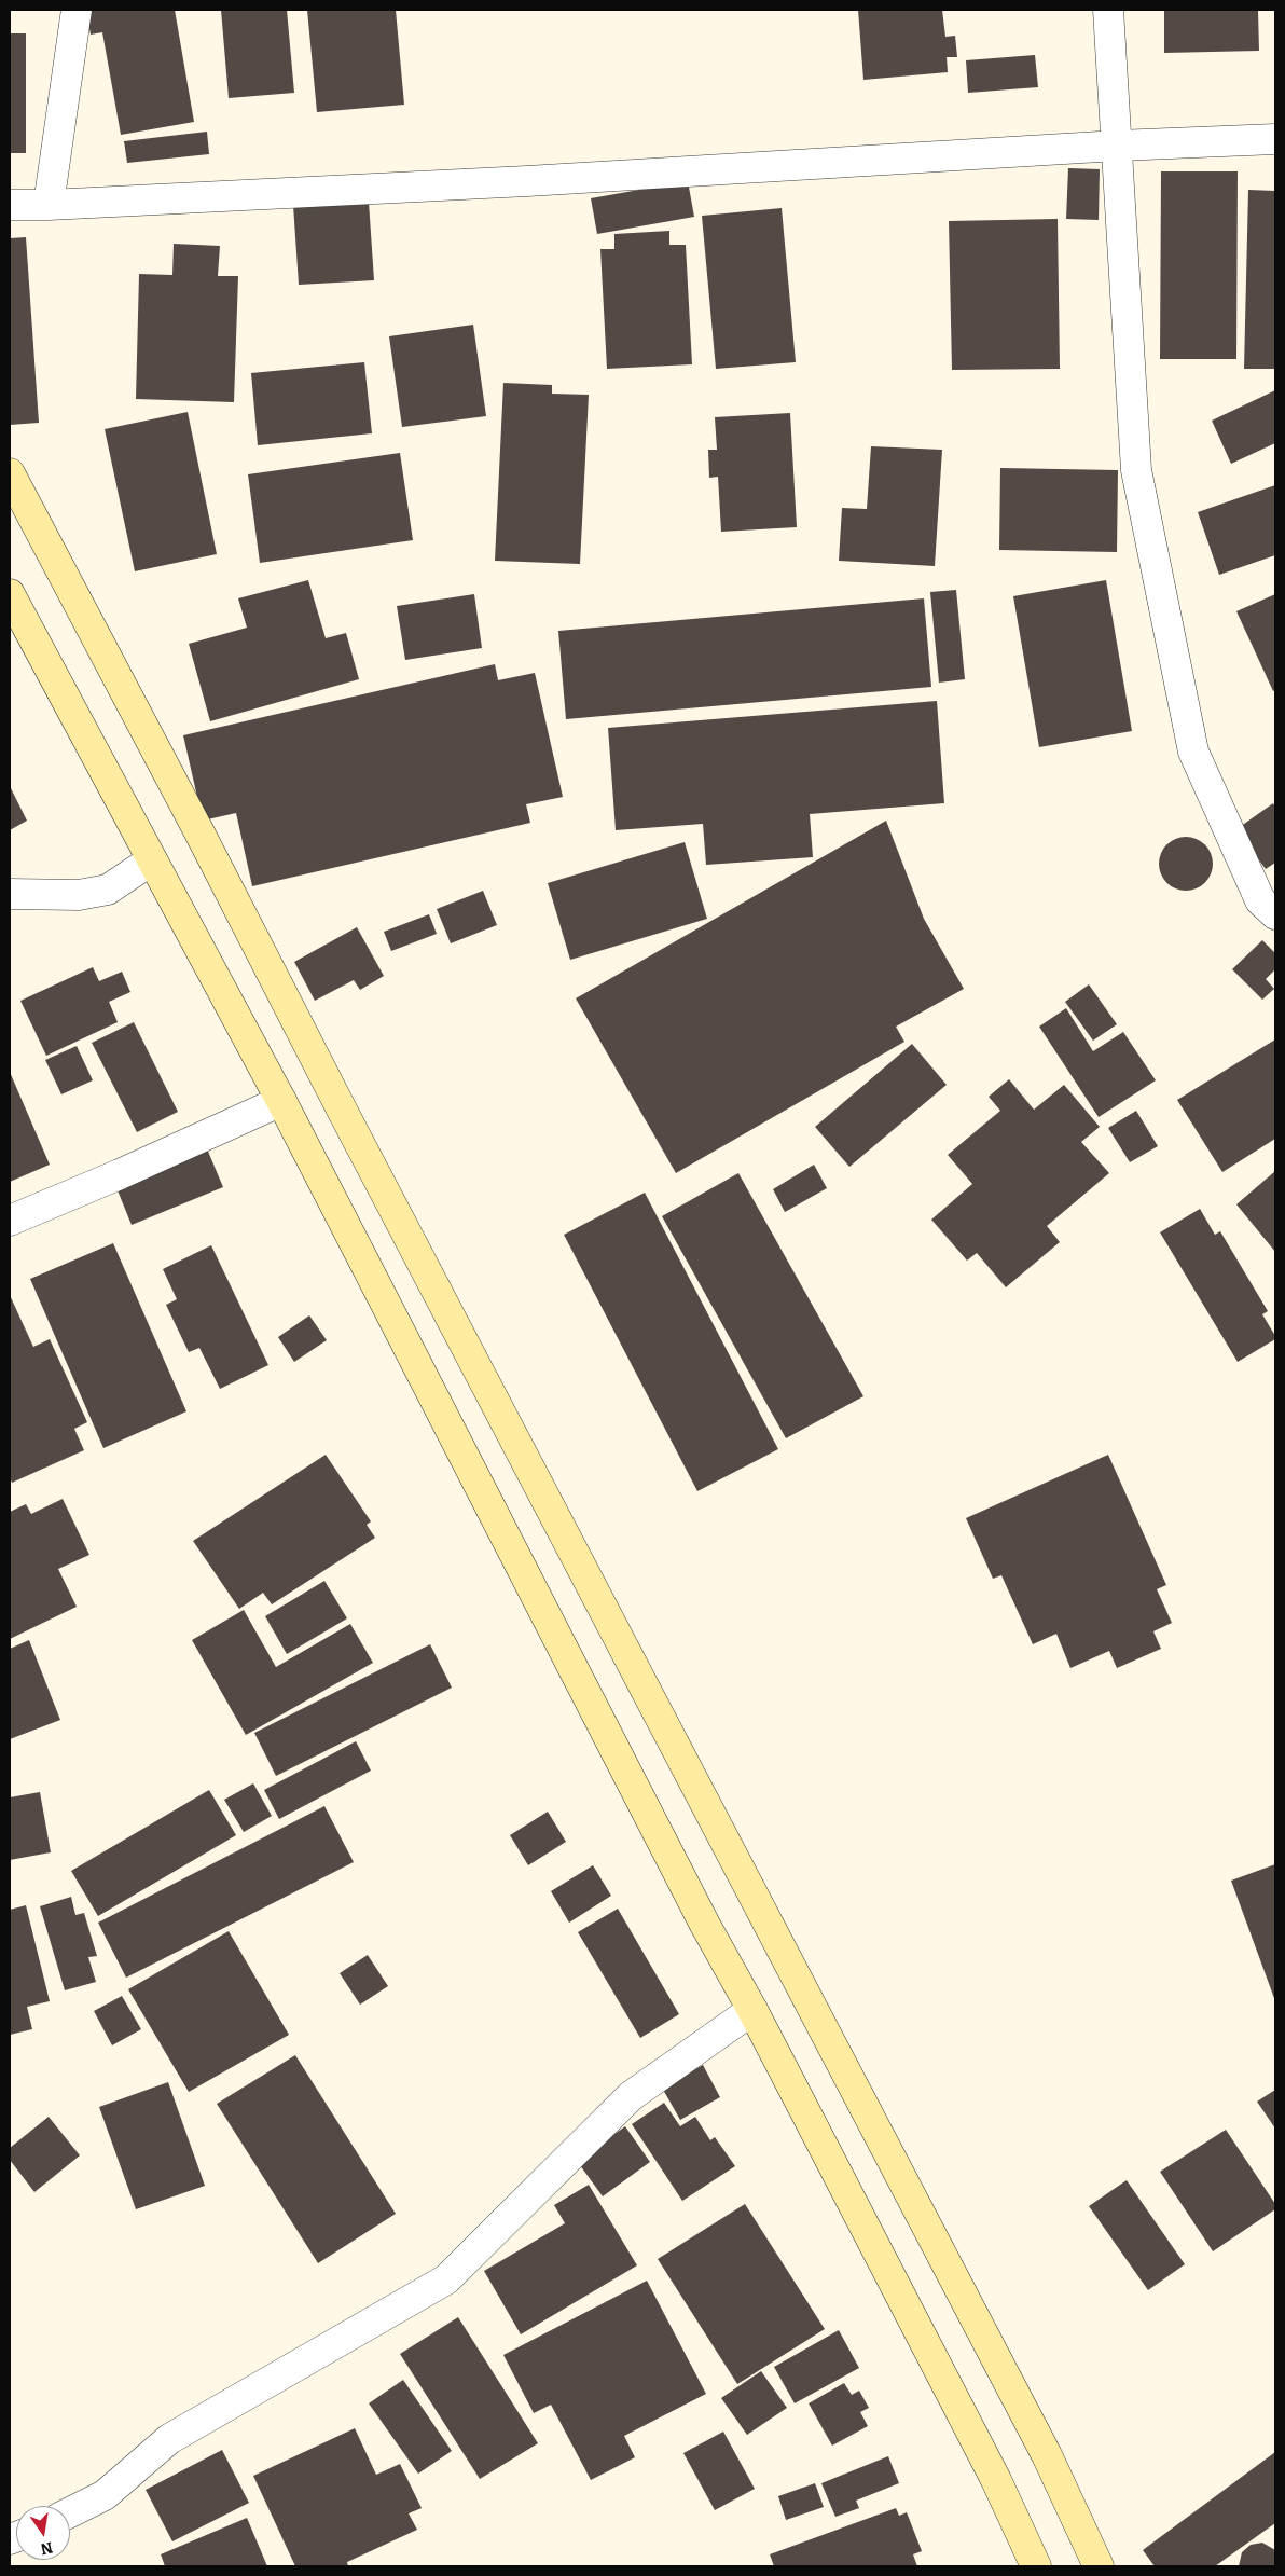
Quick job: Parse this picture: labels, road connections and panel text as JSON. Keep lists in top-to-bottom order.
{
  "north": "bottom"
}
